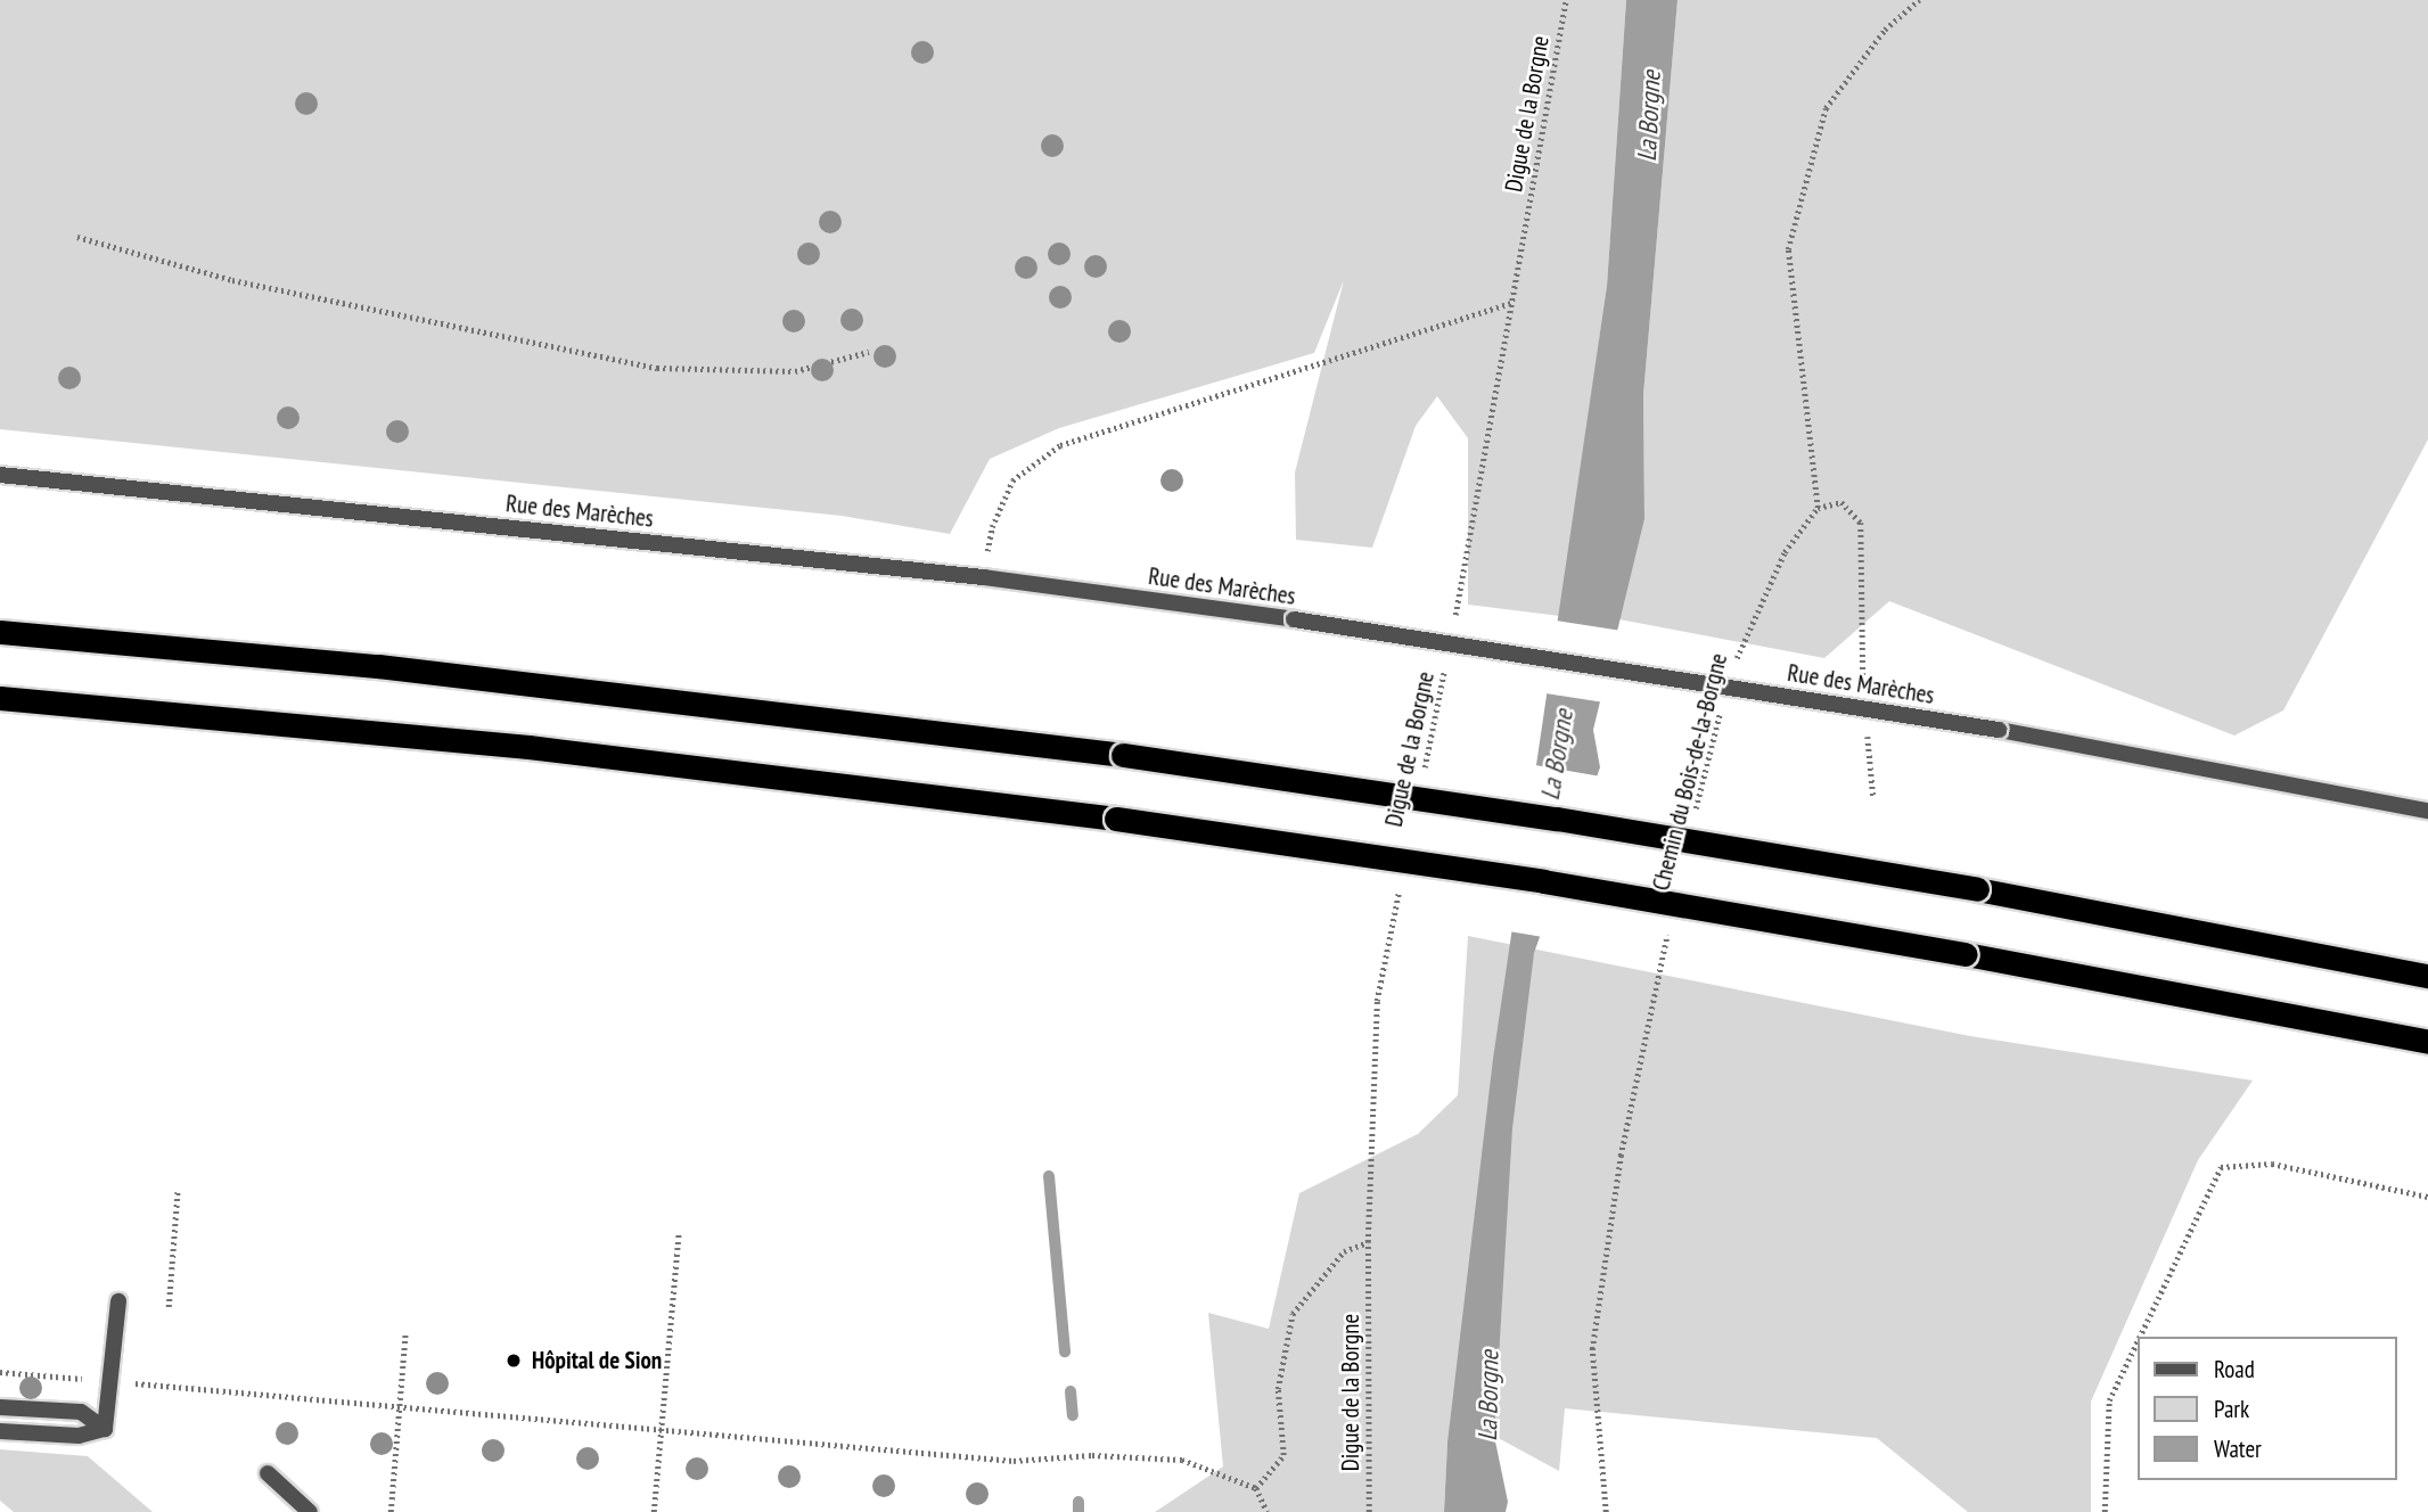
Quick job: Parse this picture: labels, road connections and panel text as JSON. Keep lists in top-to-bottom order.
{
  "streets": {
    "street": ["Rue des Marèches"],
    "path": ["Digue de la Borgne", "Chemin du Bois-de-la-Borgne"]
  },
  "water": ["La Borgne"],
  "places": ["Hôpital de Sion"],
  "legend": ["Road", "Park", "Water"]
}
